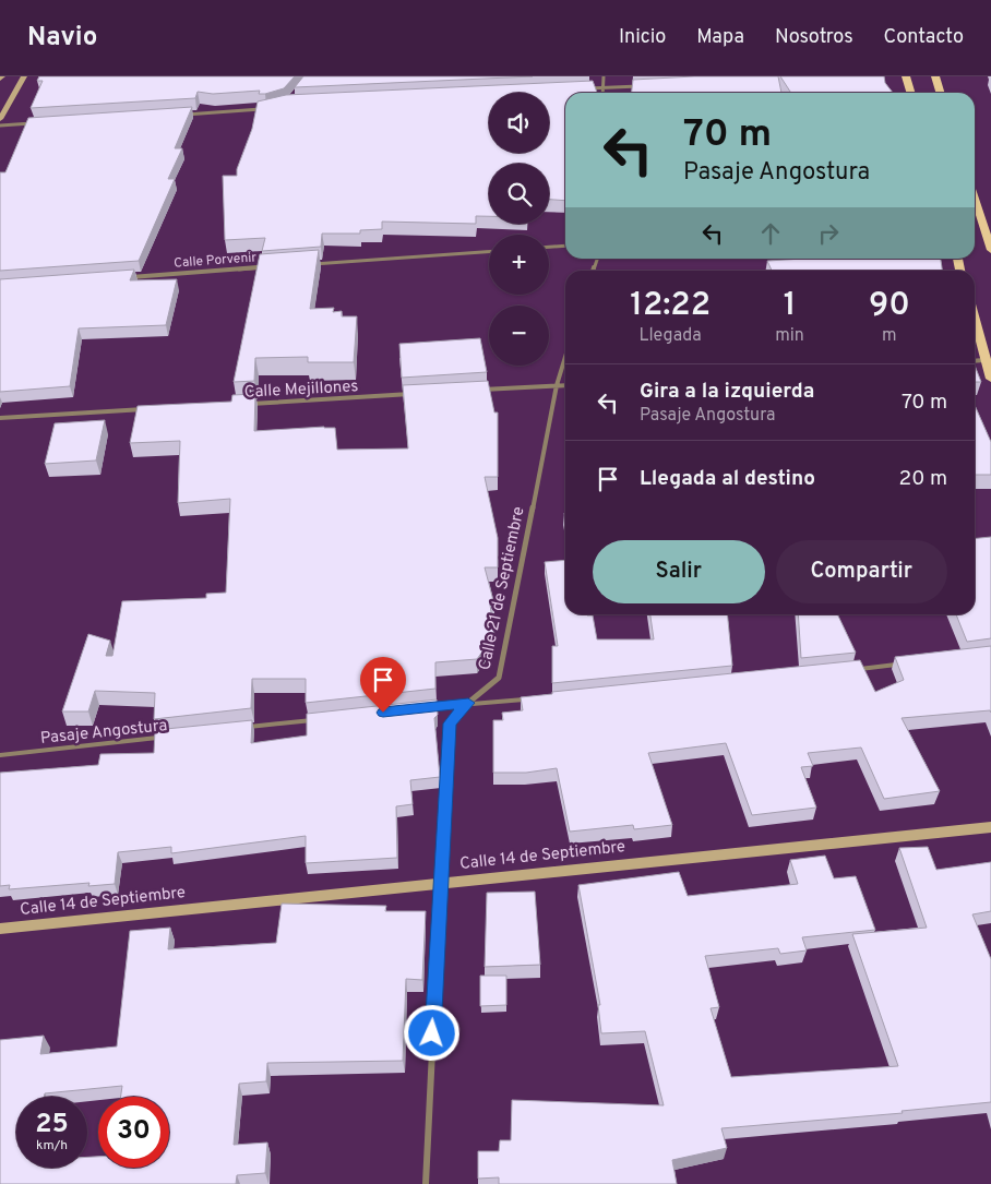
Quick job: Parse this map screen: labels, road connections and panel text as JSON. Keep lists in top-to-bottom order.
{
  "streets": {
    "street": [
      "Calle Porvenir",
      "Calle Mejillones",
      "Calle 21 de Septiembre",
      "Calle 14 de Septiembre"
    ],
    "lane": ["Pasaje Angostura"]
  },
  "crossings": [
    ["Calle 21 de Septiembre", "Calle 14 de Septiembre"]
  ],
  "page": {
    "header": "Navio",
    "nav": [
      "Inicio",
      "Mapa",
      "Nosotros",
      "Contacto"
    ],
    "map_buttons": ["+", "−"],
    "turn": ["70 m", "Pasaje Angostura"],
    "eta": [
      "12:22",
      "Llegada",
      "1",
      "min",
      "90",
      "m"
    ],
    "list": [
      {
        "name": "Gira a la izquierda",
        "note": "Pasaje Angostura",
        "value": "70 m"
      },
      {
        "name": "Llegada al destino",
        "value": "20 m"
      }
    ],
    "buttons": ["Salir", "Compartir"],
    "speed": "25 km/h",
    "limit": "30"
  }
}
